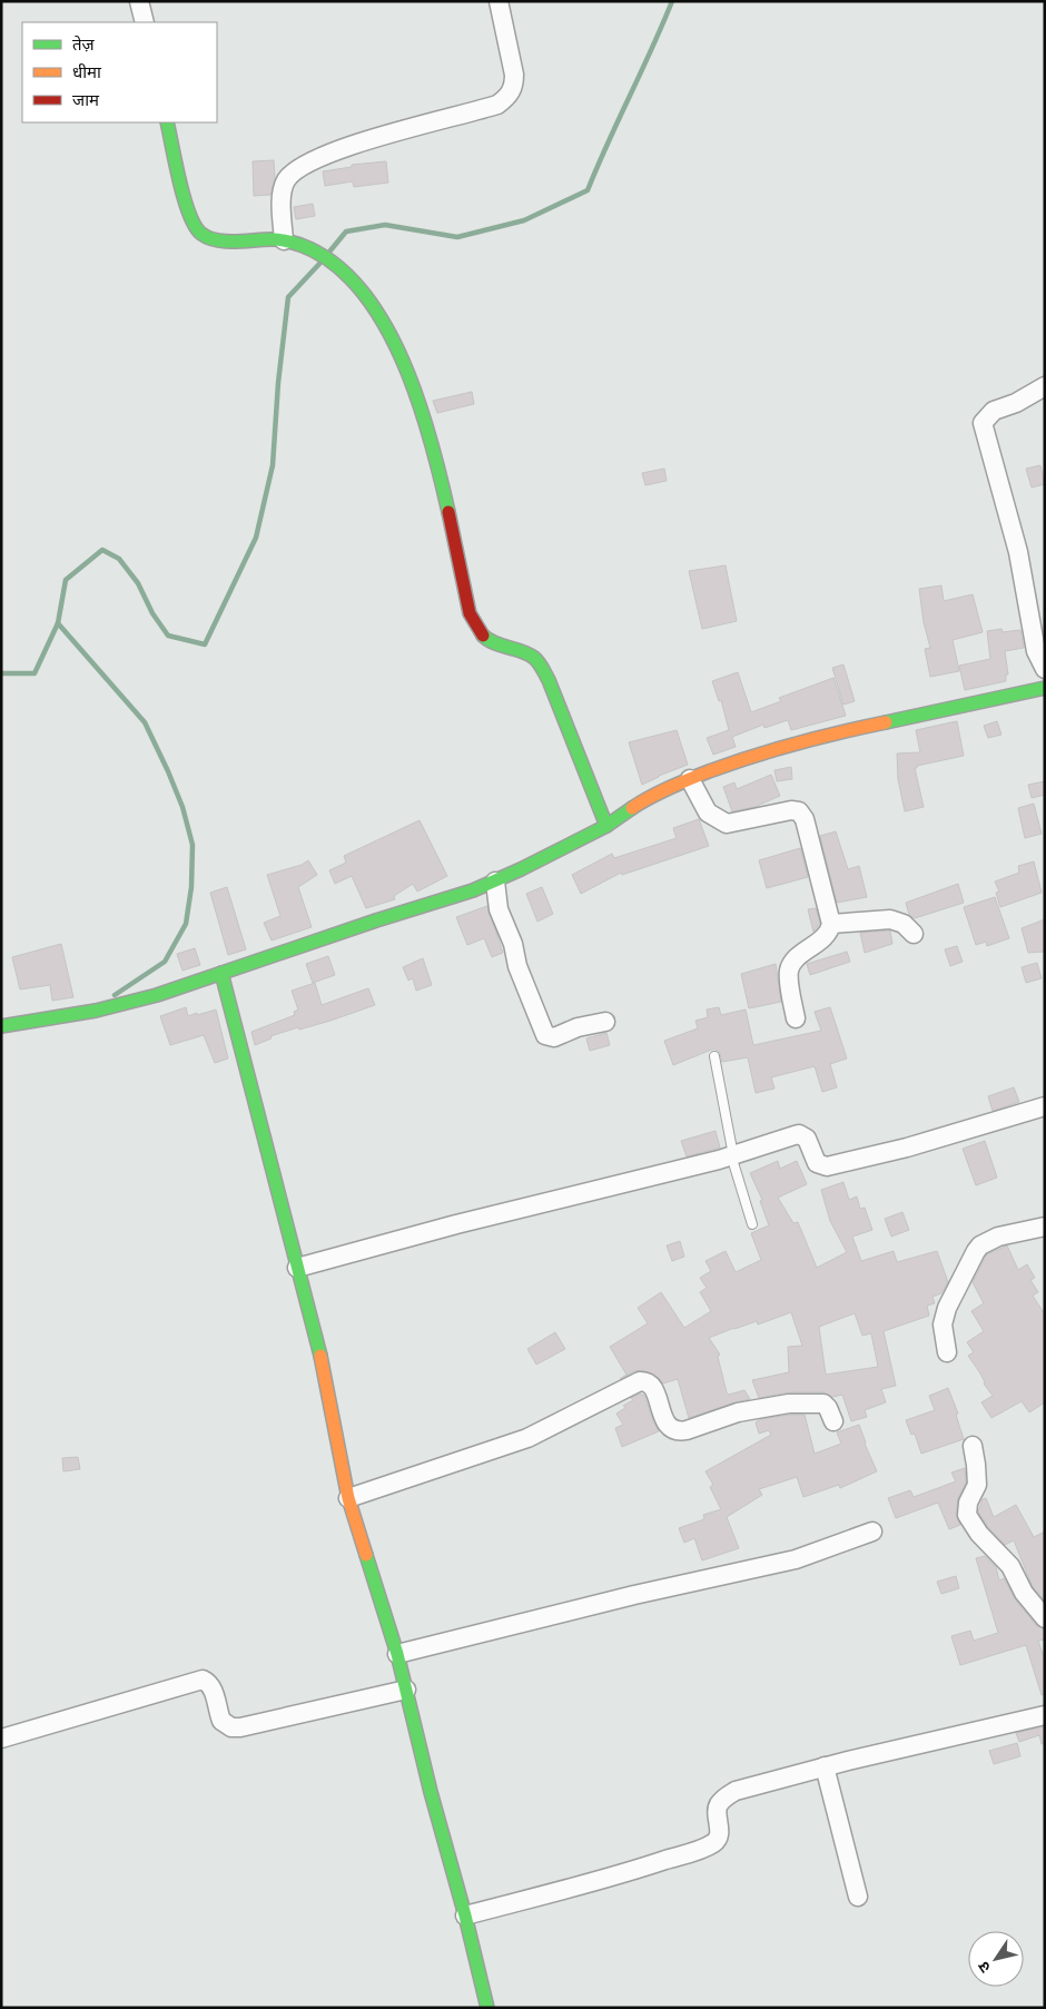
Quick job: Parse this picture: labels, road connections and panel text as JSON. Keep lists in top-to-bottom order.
{
  "legend": ["तेज़", "धीमा", "जाम"],
  "north": "bottom left"
}
